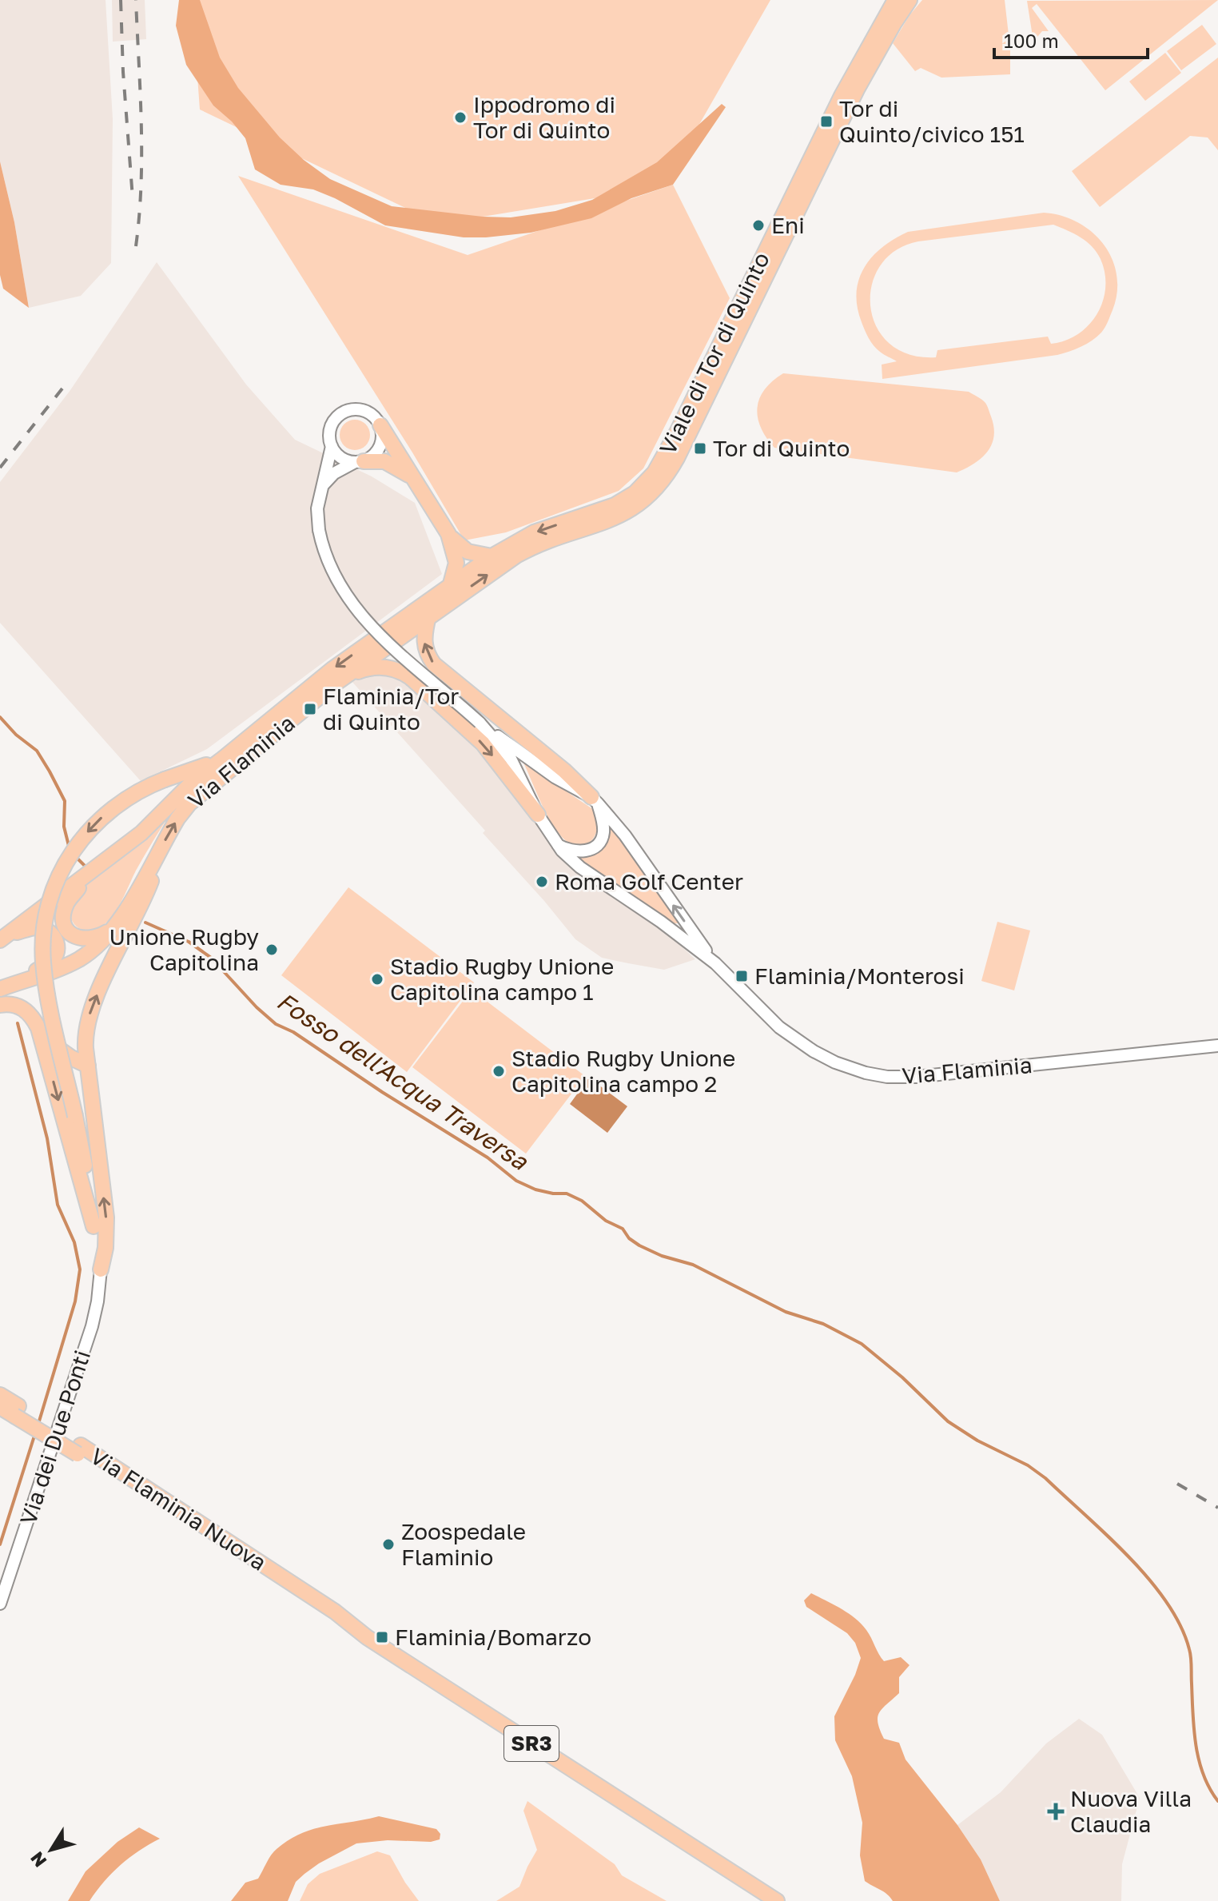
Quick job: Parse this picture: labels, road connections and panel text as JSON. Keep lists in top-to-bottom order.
{
  "streets": {
    "main road": [
      "Viale di Tor di Quinto",
      "Via Flaminia",
      "Via Flaminia Nuova",
      "SR3"
    ],
    "street": ["Via dei Due Ponti"]
  },
  "crossings": [
    ["Viale di Tor di Quinto", "Via Flaminia"]
  ],
  "water": ["Fosso dell'Acqua Traversa"],
  "places": {
    "other": [
      "Ippodromo di Tor di Quinto",
      "Eni",
      "Roma Golf Center",
      "Unione Rugby Capitolina",
      "Stadio Rugby Unione Capitolina campo 1",
      "Stadio Rugby Unione Capitolina campo 2",
      "Zoospedale Flaminio"
    ],
    "transit": [
      "Tor di Quinto/civico 151",
      "Tor di Quinto",
      "Flaminia/Tor di Quinto",
      "Flaminia/Monterosi",
      "Flaminia/Bomarzo"
    ],
    "health": ["Nuova Villa Claudia"]
  },
  "scale_bar": "100 m",
  "north": "bottom left"
}
